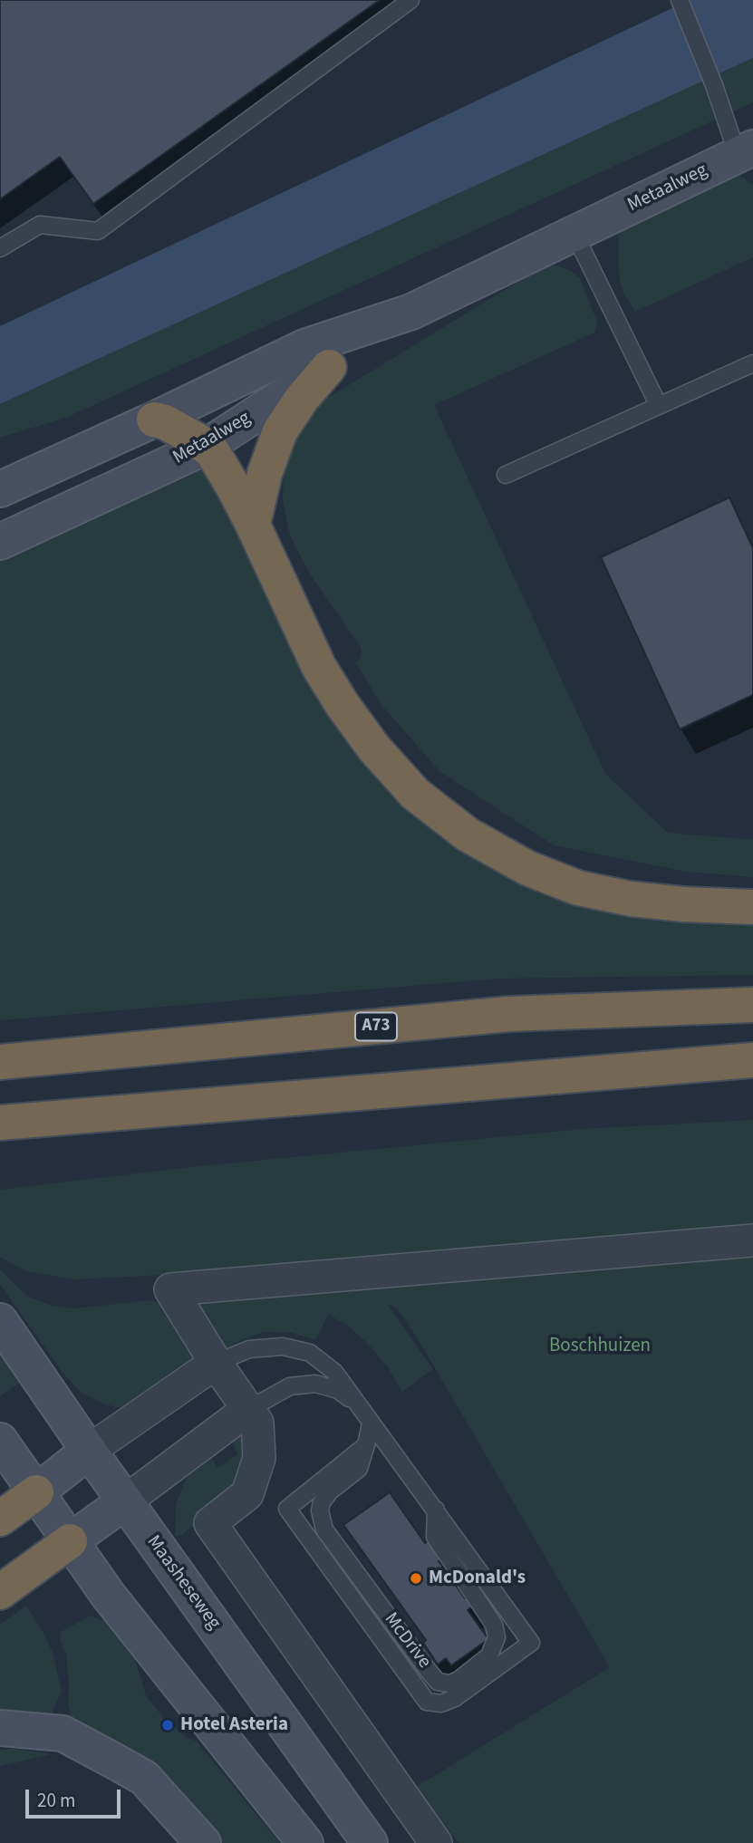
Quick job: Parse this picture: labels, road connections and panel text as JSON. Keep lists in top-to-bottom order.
{
  "streets": {
    "highway": ["A73"],
    "street": ["Metaalweg", "Maasheseweg"],
    "lane": ["McDrive"]
  },
  "parks": ["Boschhuizen"],
  "places": ["McDonald's", "Hotel Asteria"],
  "scale_bar": "20 m"
}
